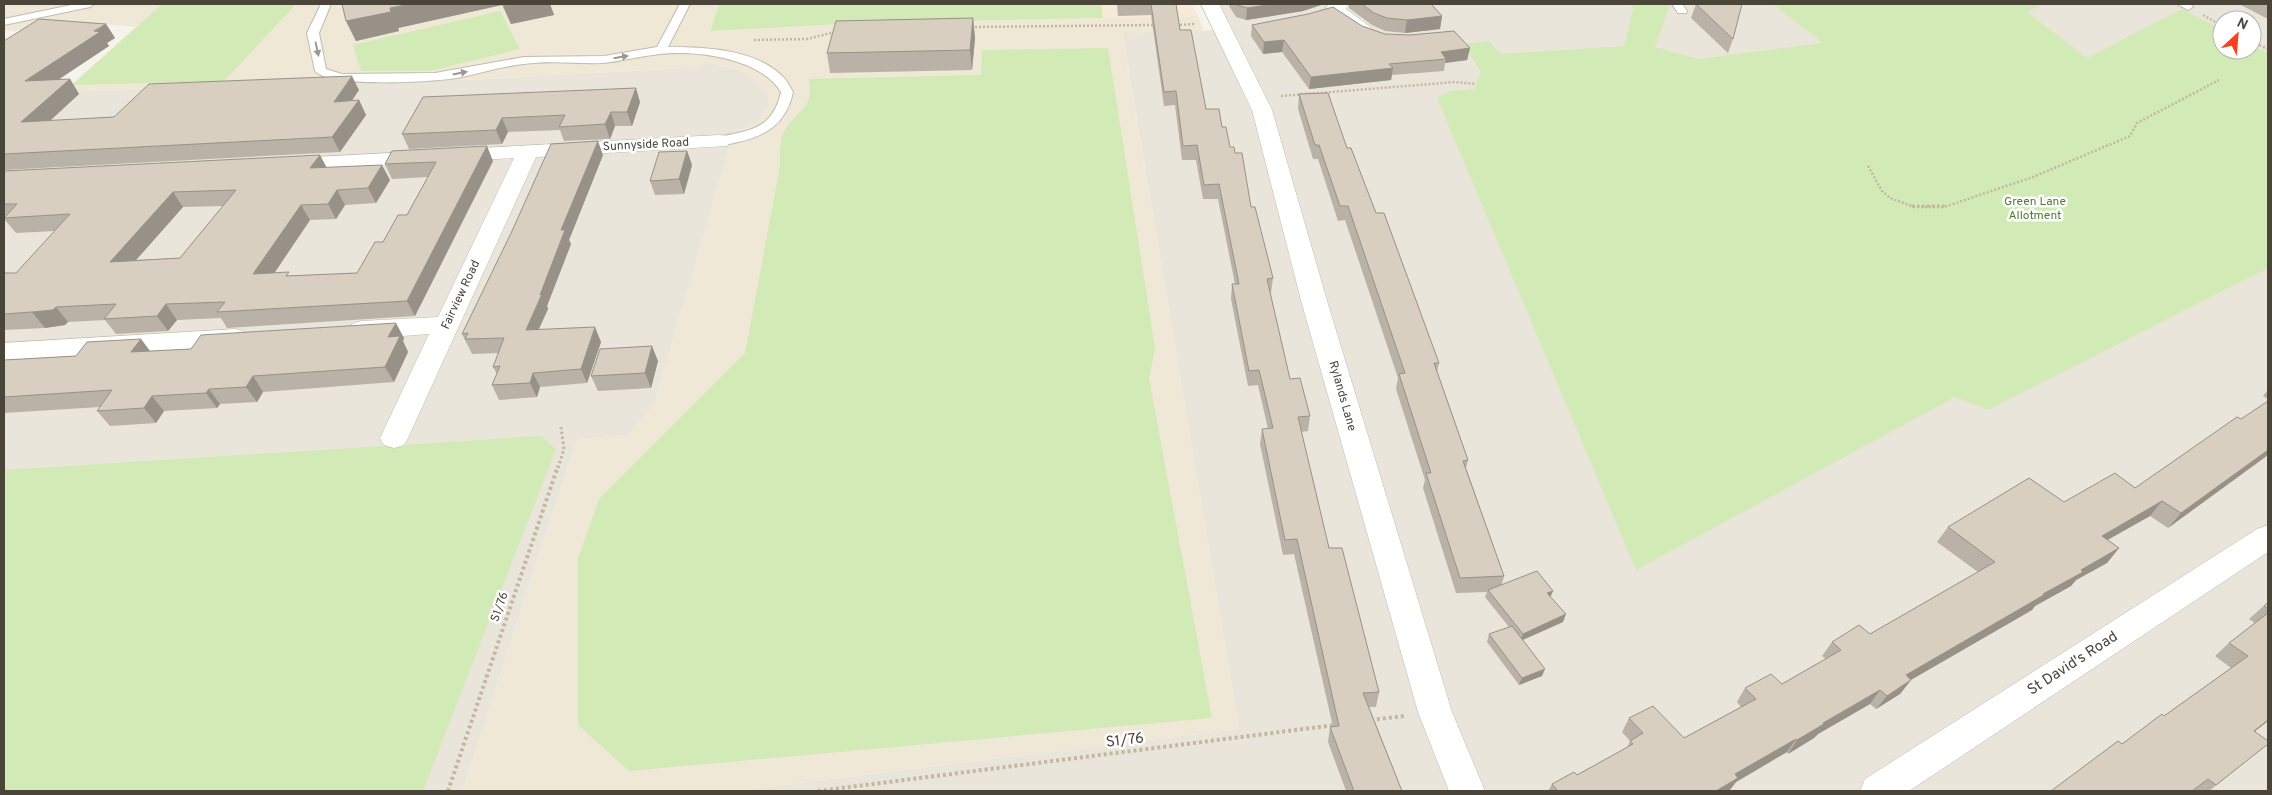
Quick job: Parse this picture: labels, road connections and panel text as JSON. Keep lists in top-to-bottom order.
{
  "streets": {
    "street": [
      "Sunnyside Road",
      "Fairview Road",
      "Rylands Lane",
      "St David's Road"
    ],
    "path": ["S1/76"]
  },
  "crossings": [
    ["Sunnyside Road", "Fairview Road"]
  ],
  "parks": ["Green Lane Allotment"],
  "north": "top right"
}
